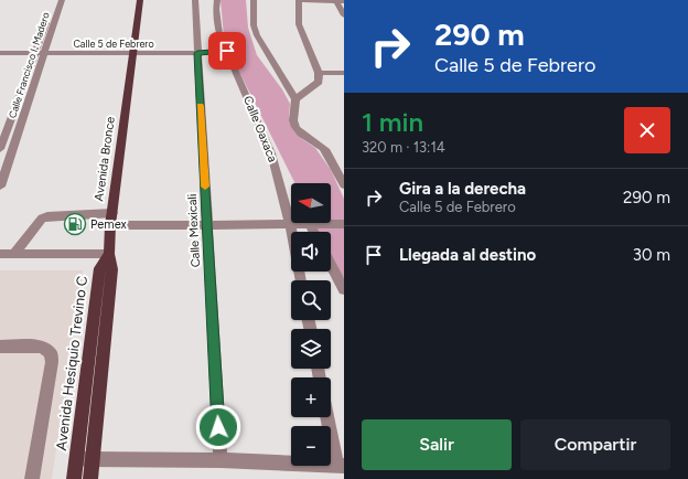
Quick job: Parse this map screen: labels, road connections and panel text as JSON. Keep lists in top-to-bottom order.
{
  "streets": {
    "main road": ["Avenida Bronce", "Avenida Hesiquio Trevino C"],
    "street": [
      "Calle 5 de Febrero",
      "Calle Francisco I. Madero",
      "Calle Oaxaca",
      "Calle Mexicali"
    ]
  },
  "crossings": [
    ["Calle 5 de Febrero", "Calle Francisco I. Madero"],
    ["Calle 5 de Febrero", "Calle Oaxaca"],
    ["Calle 5 de Febrero", "Avenida Bronce"],
    ["Calle 5 de Febrero", "Calle Mexicali"],
    ["Avenida Bronce", "Avenida Hesiquio Trevino C"]
  ],
  "places": {
    "fuel station": ["Pemex"]
  },
  "north": "left",
  "page": {
    "turn": ["290 m", "Calle 5 de Febrero"],
    "heading": ["1 min", "320 m · 13:14"],
    "list": [
      {
        "name": "Gira a la derecha",
        "note": "Calle 5 de Febrero",
        "value": "290 m"
      },
      {
        "name": "Llegada al destino",
        "value": "30 m"
      }
    ],
    "map_buttons": ["+", "−"],
    "buttons": ["Salir", "Compartir"]
  }
}
